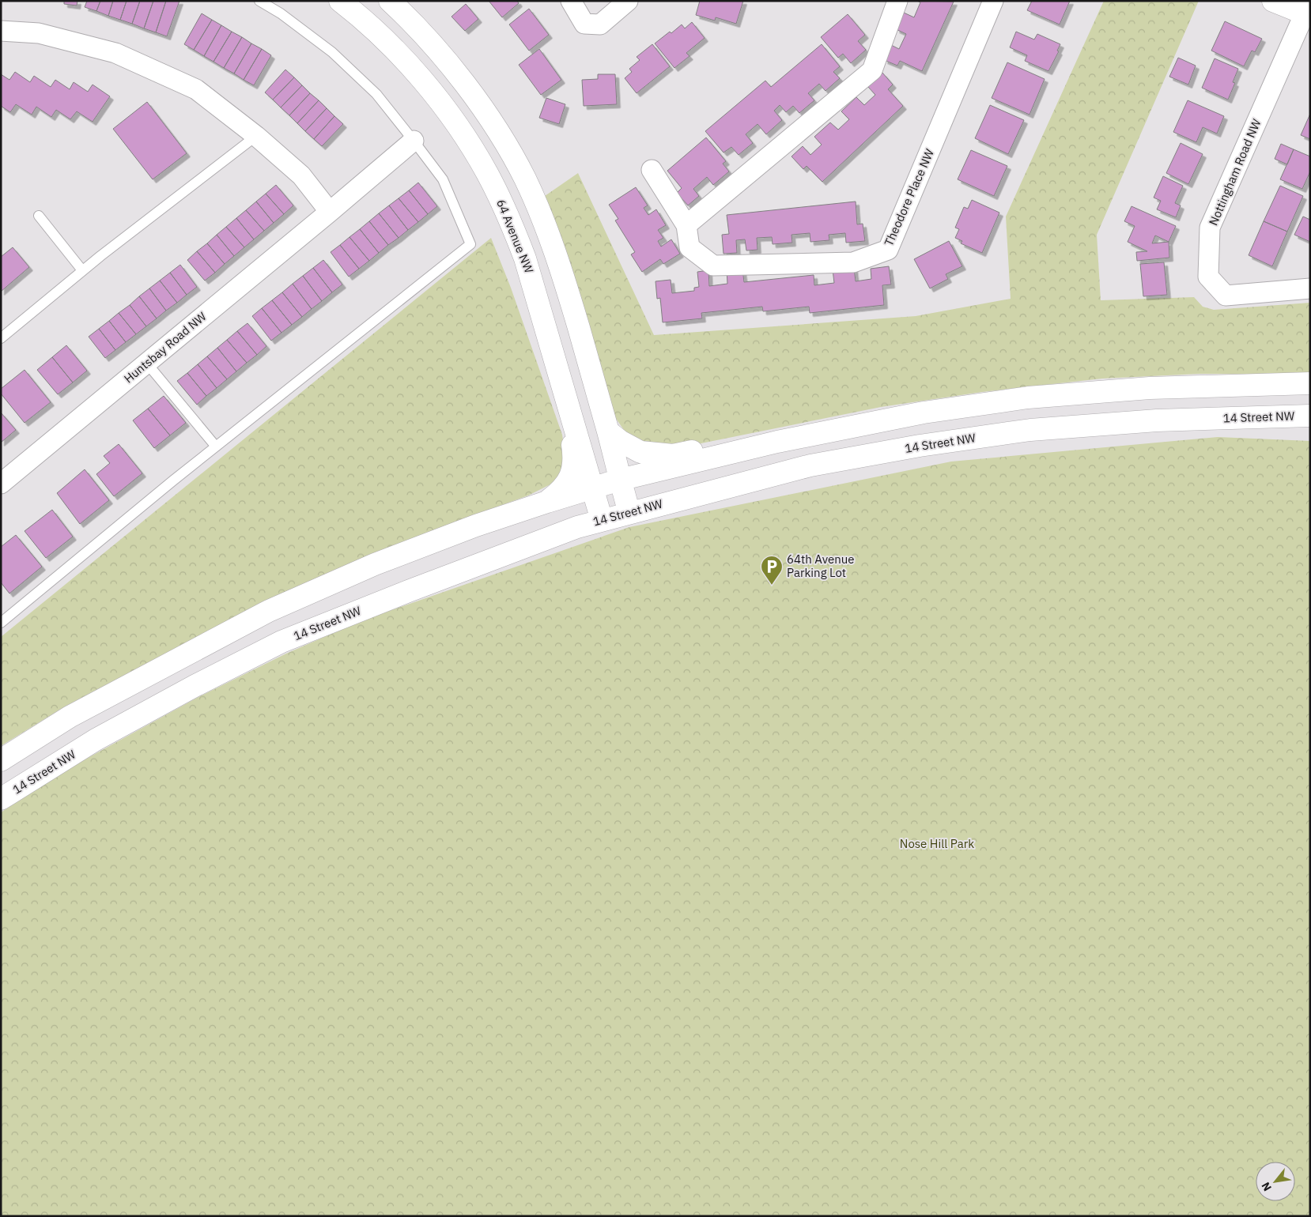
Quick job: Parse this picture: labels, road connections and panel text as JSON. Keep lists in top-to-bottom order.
{
  "streets": {
    "main road": ["64 Avenue NW", "14 Street NW"],
    "street": ["Nottingham Road NW", "Theodore Place NW", "Huntsbay Road NW"]
  },
  "crossings": [
    ["64 Avenue NW", "14 Street NW"]
  ],
  "parks": ["Nose Hill Park"],
  "places": {
    "parking": ["64th Avenue Parking Lot"]
  },
  "north": "bottom left"
}
